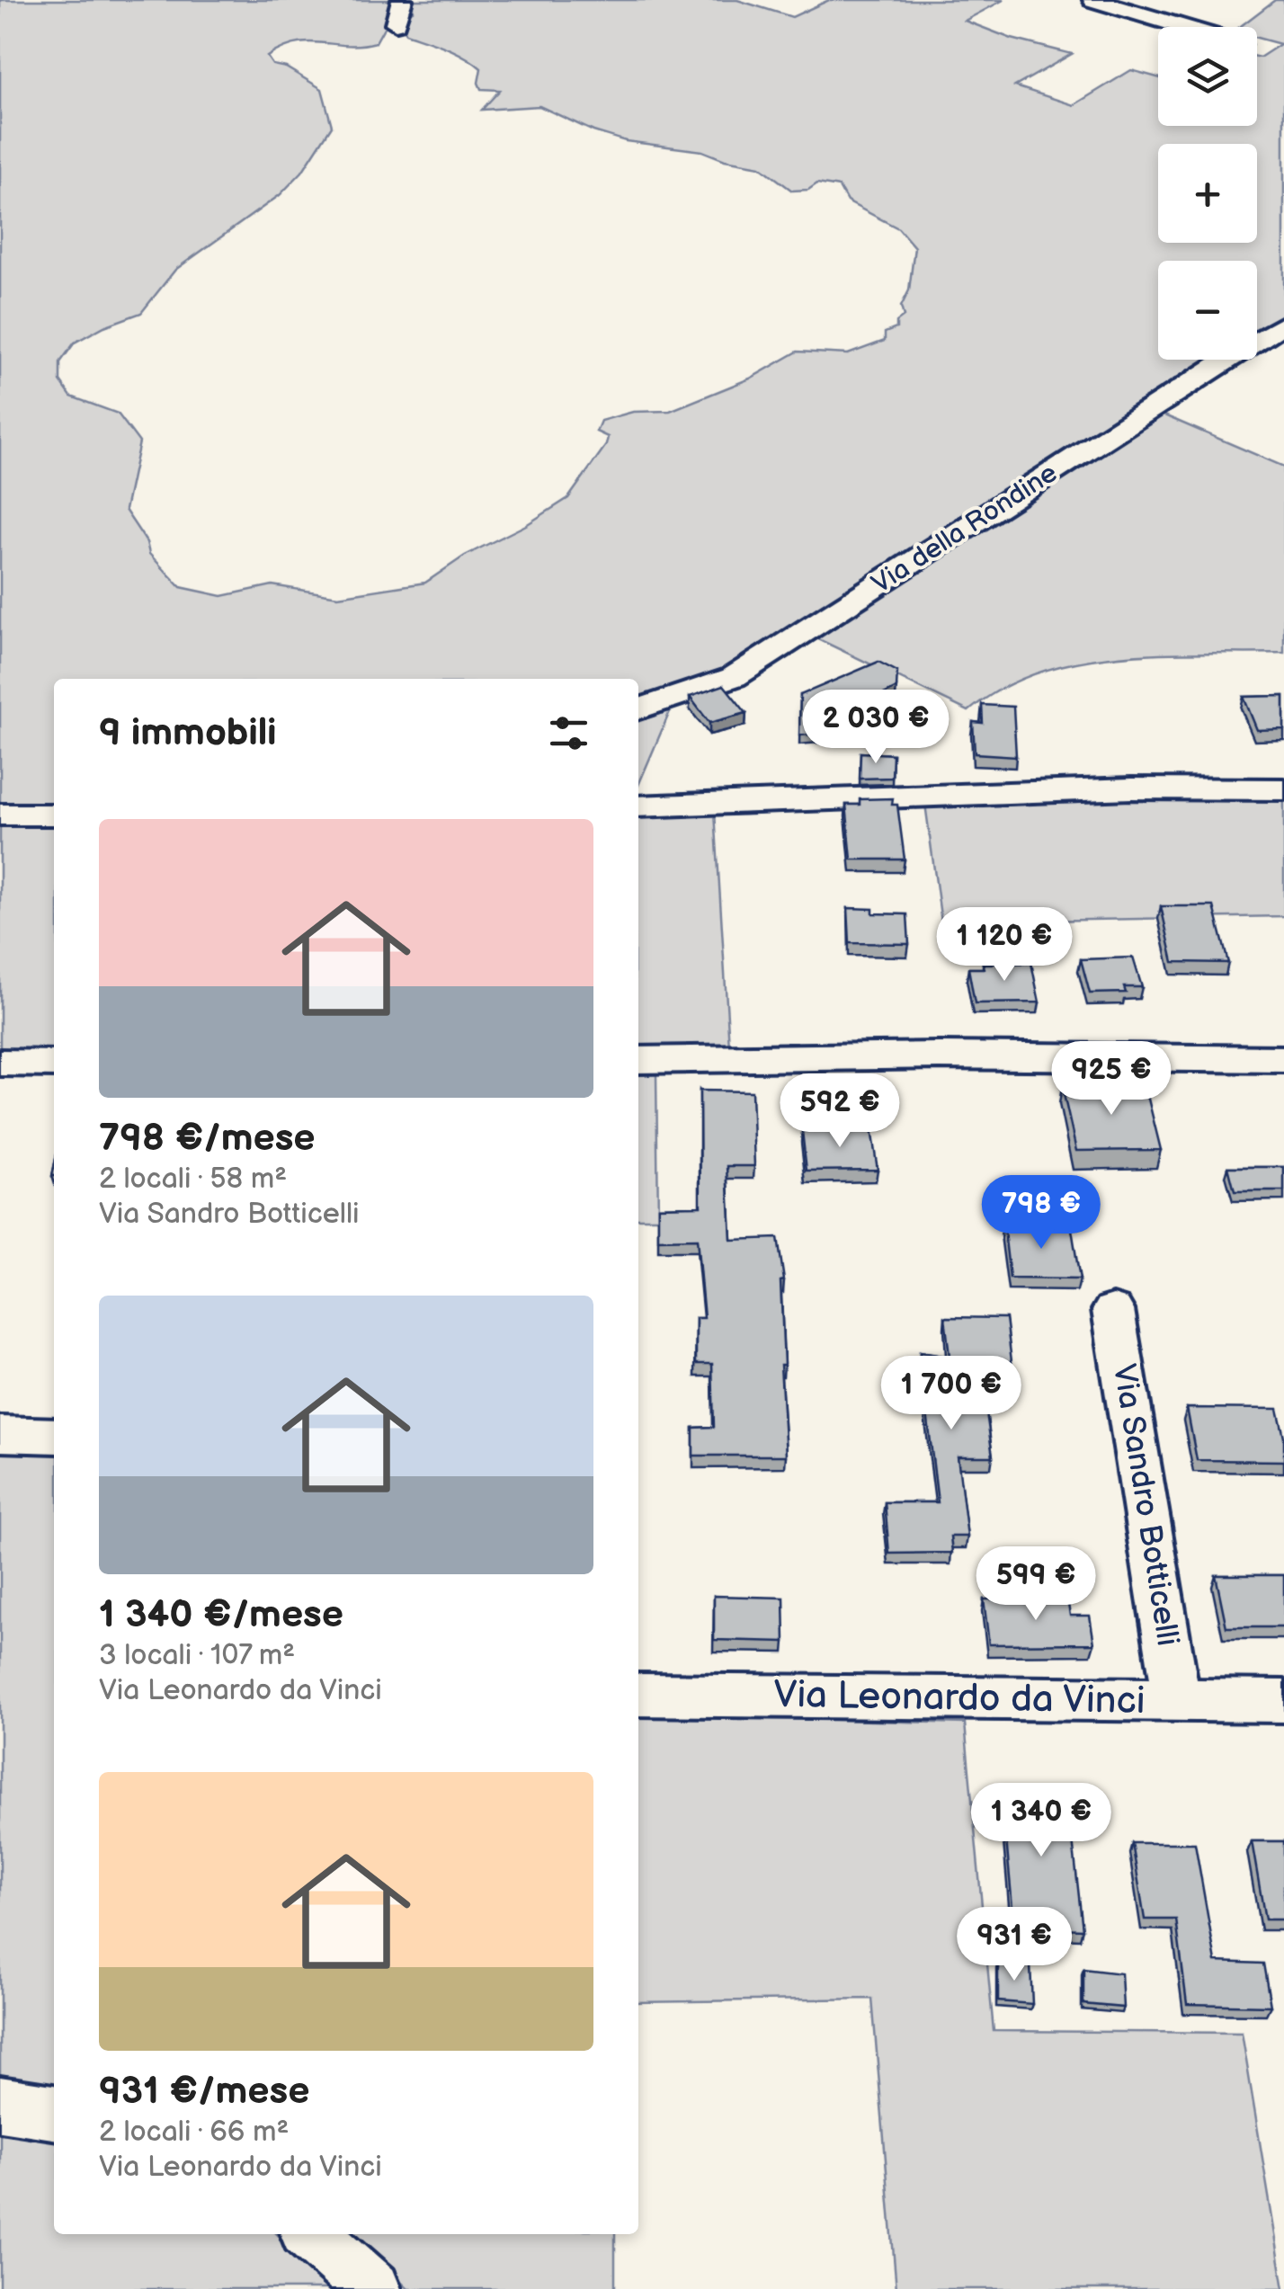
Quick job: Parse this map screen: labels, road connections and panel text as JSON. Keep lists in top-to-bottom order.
{
  "streets": {
    "street": ["Via della Rondine", "Via Sandro Botticelli", "Via Leonardo da Vinci"]
  },
  "crossings": [
    ["Via Sandro Botticelli", "Via Leonardo da Vinci"]
  ],
  "page": {
    "map_buttons": ["+", "−"],
    "heading": "9 immobili",
    "price": [
      "2 030 €",
      "1 120 €",
      "925 €",
      "592 €",
      "798 €",
      "1 700 €",
      "599 €",
      "1 340 €",
      "931 €"
    ],
    "list": [
      {
        "name": "798 €/mese",
        "note": "2 locali · 58 m² · Via Sandro Botticelli"
      },
      {
        "name": "1 340 €/mese",
        "note": "3 locali · 107 m² · Via Leonardo da Vinci"
      },
      {
        "name": "931 €/mese",
        "note": "2 locali · 66 m² · Via Leonardo da Vinci"
      }
    ]
  }
}
